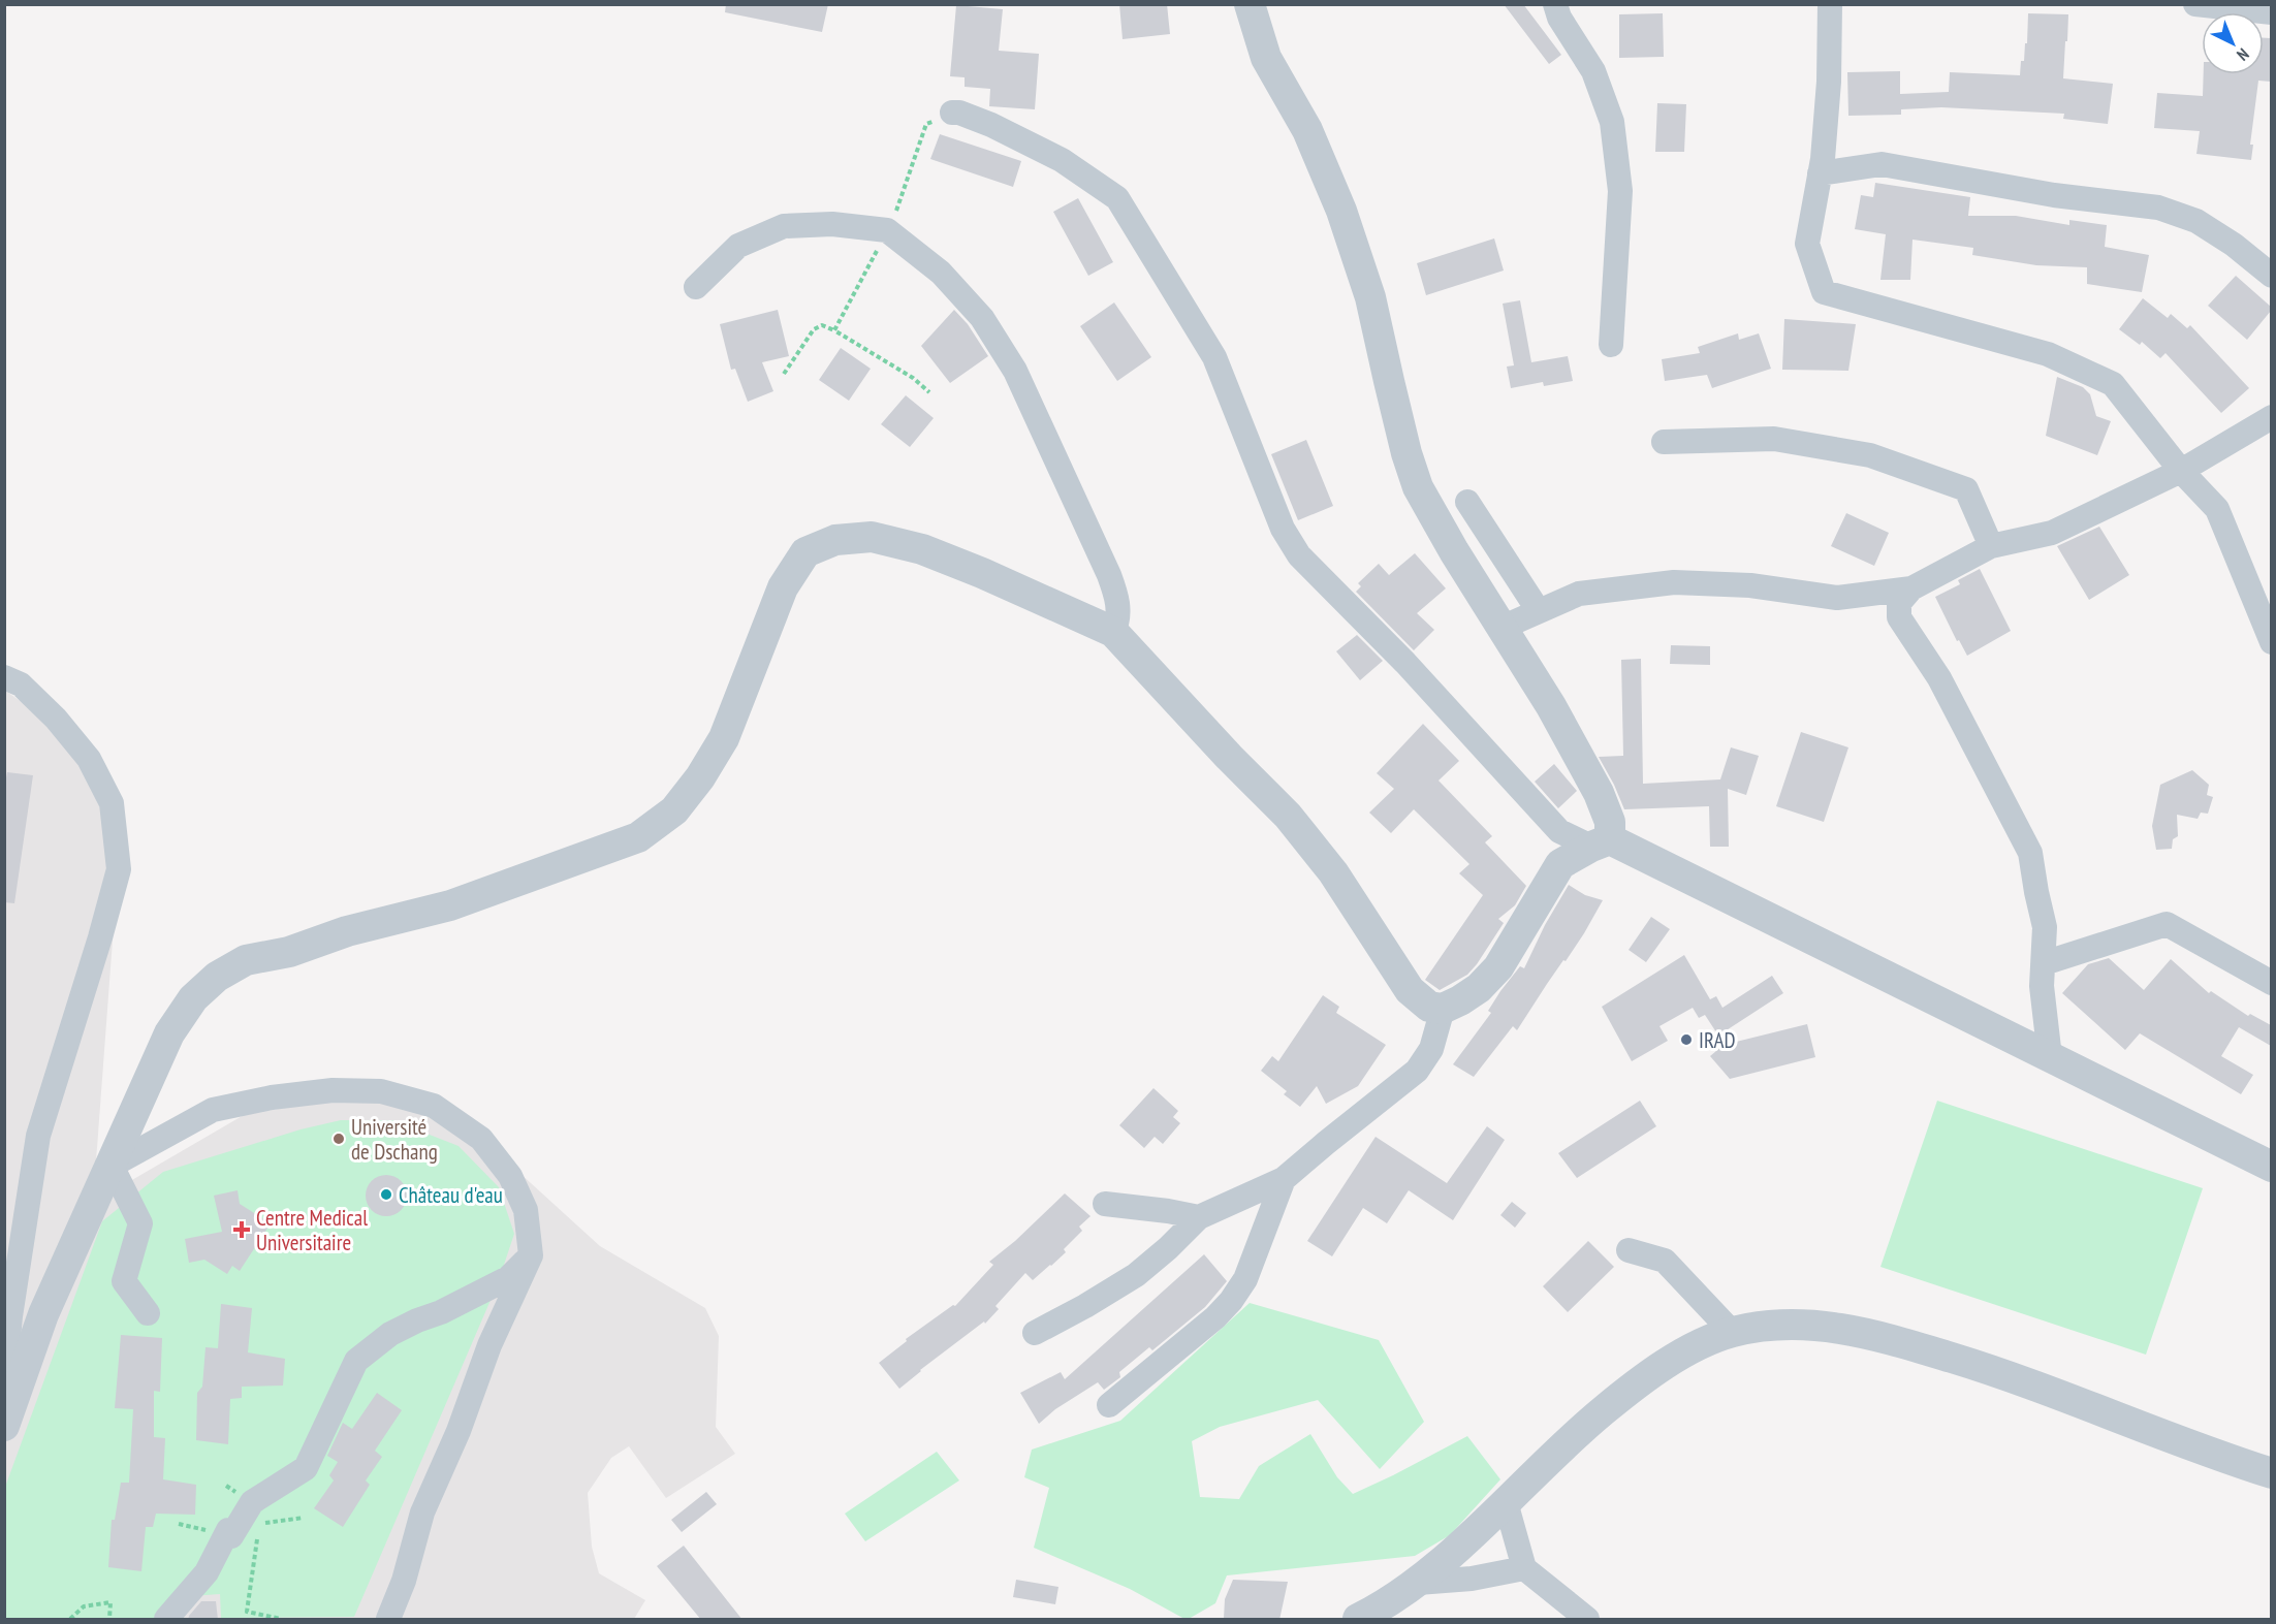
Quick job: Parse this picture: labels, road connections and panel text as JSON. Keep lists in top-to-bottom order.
{
  "places": {
    "other": ["IRAD", "Université de Dschang", "Château d'eau"],
    "health": ["Centre Medical Universitaire"]
  },
  "north": "bottom right"
}
